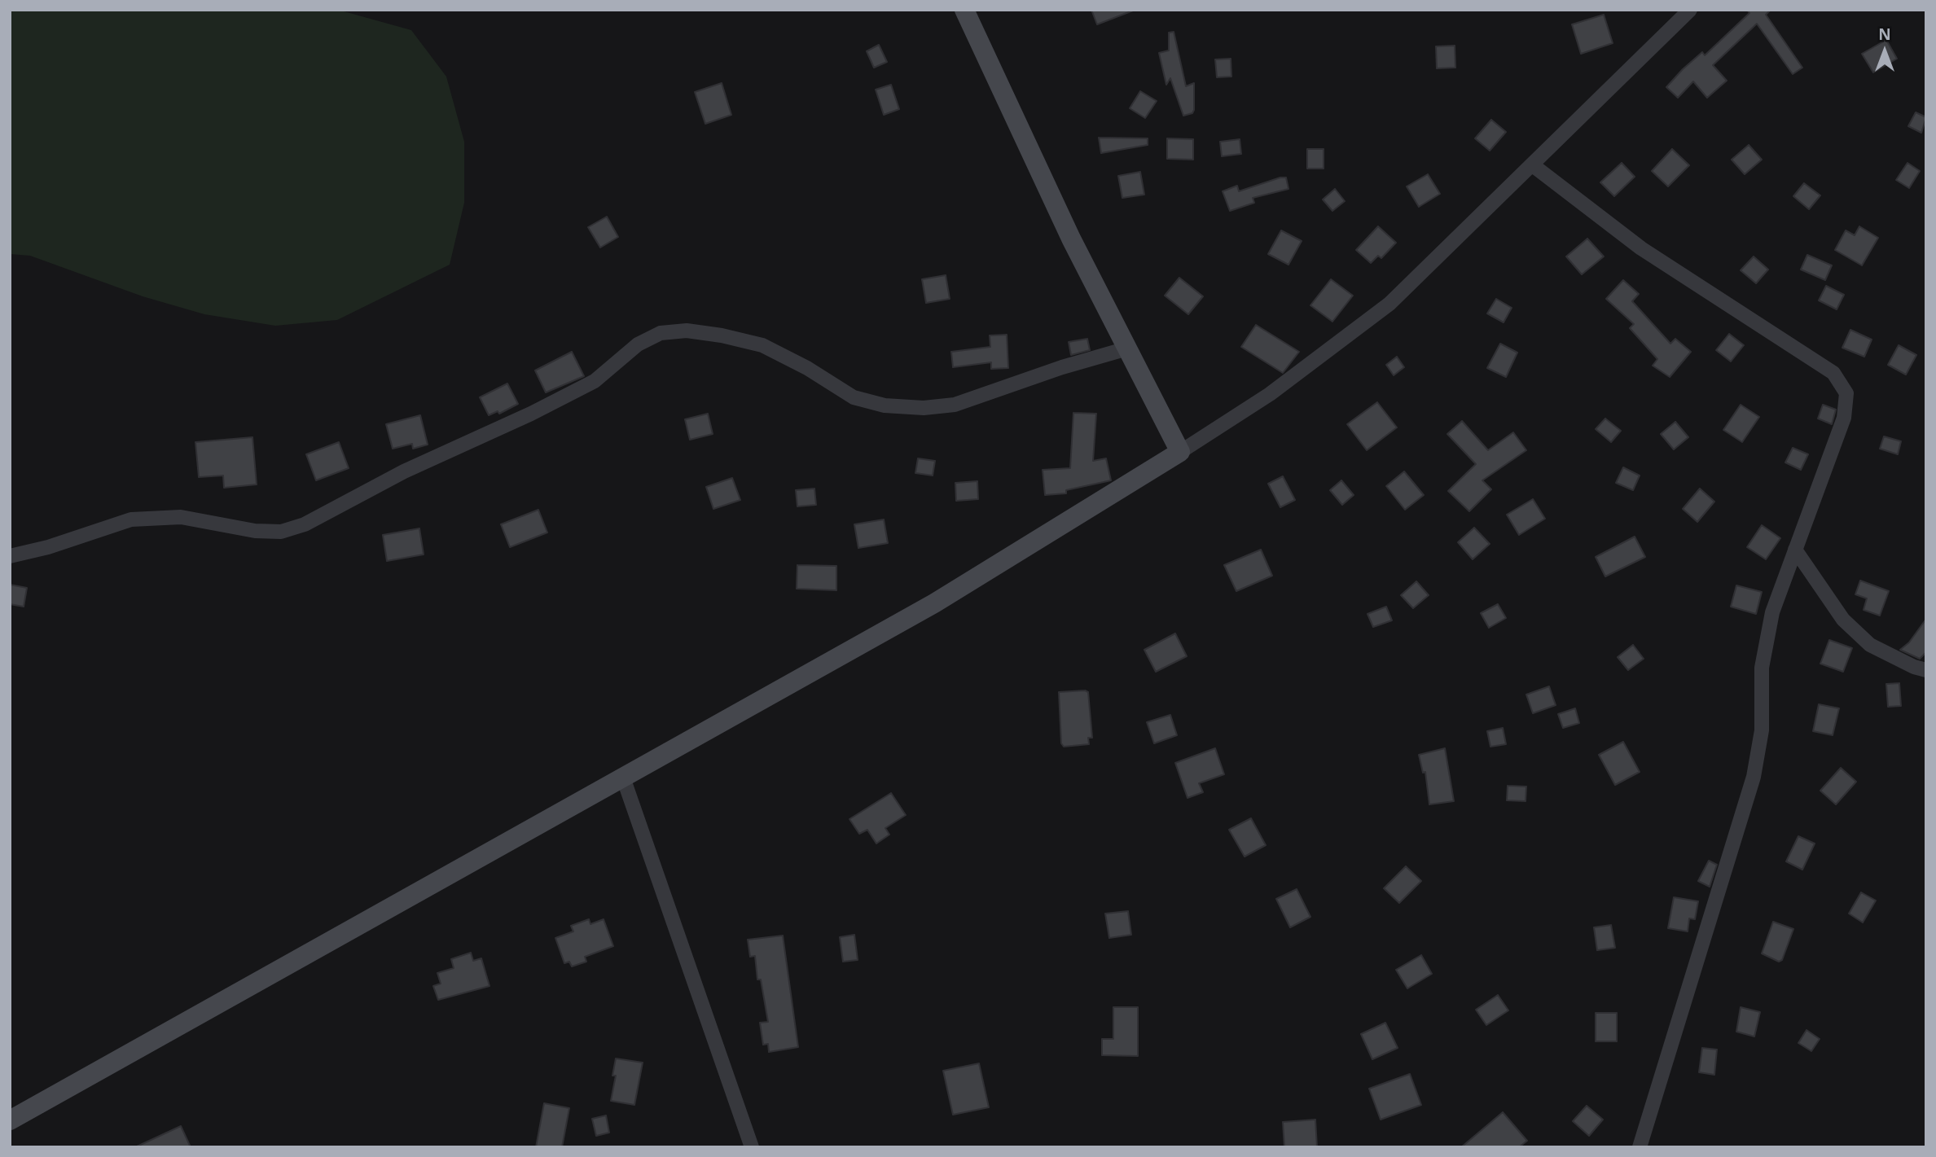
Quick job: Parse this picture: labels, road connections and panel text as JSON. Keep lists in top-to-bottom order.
{
  "north": "top"
}
